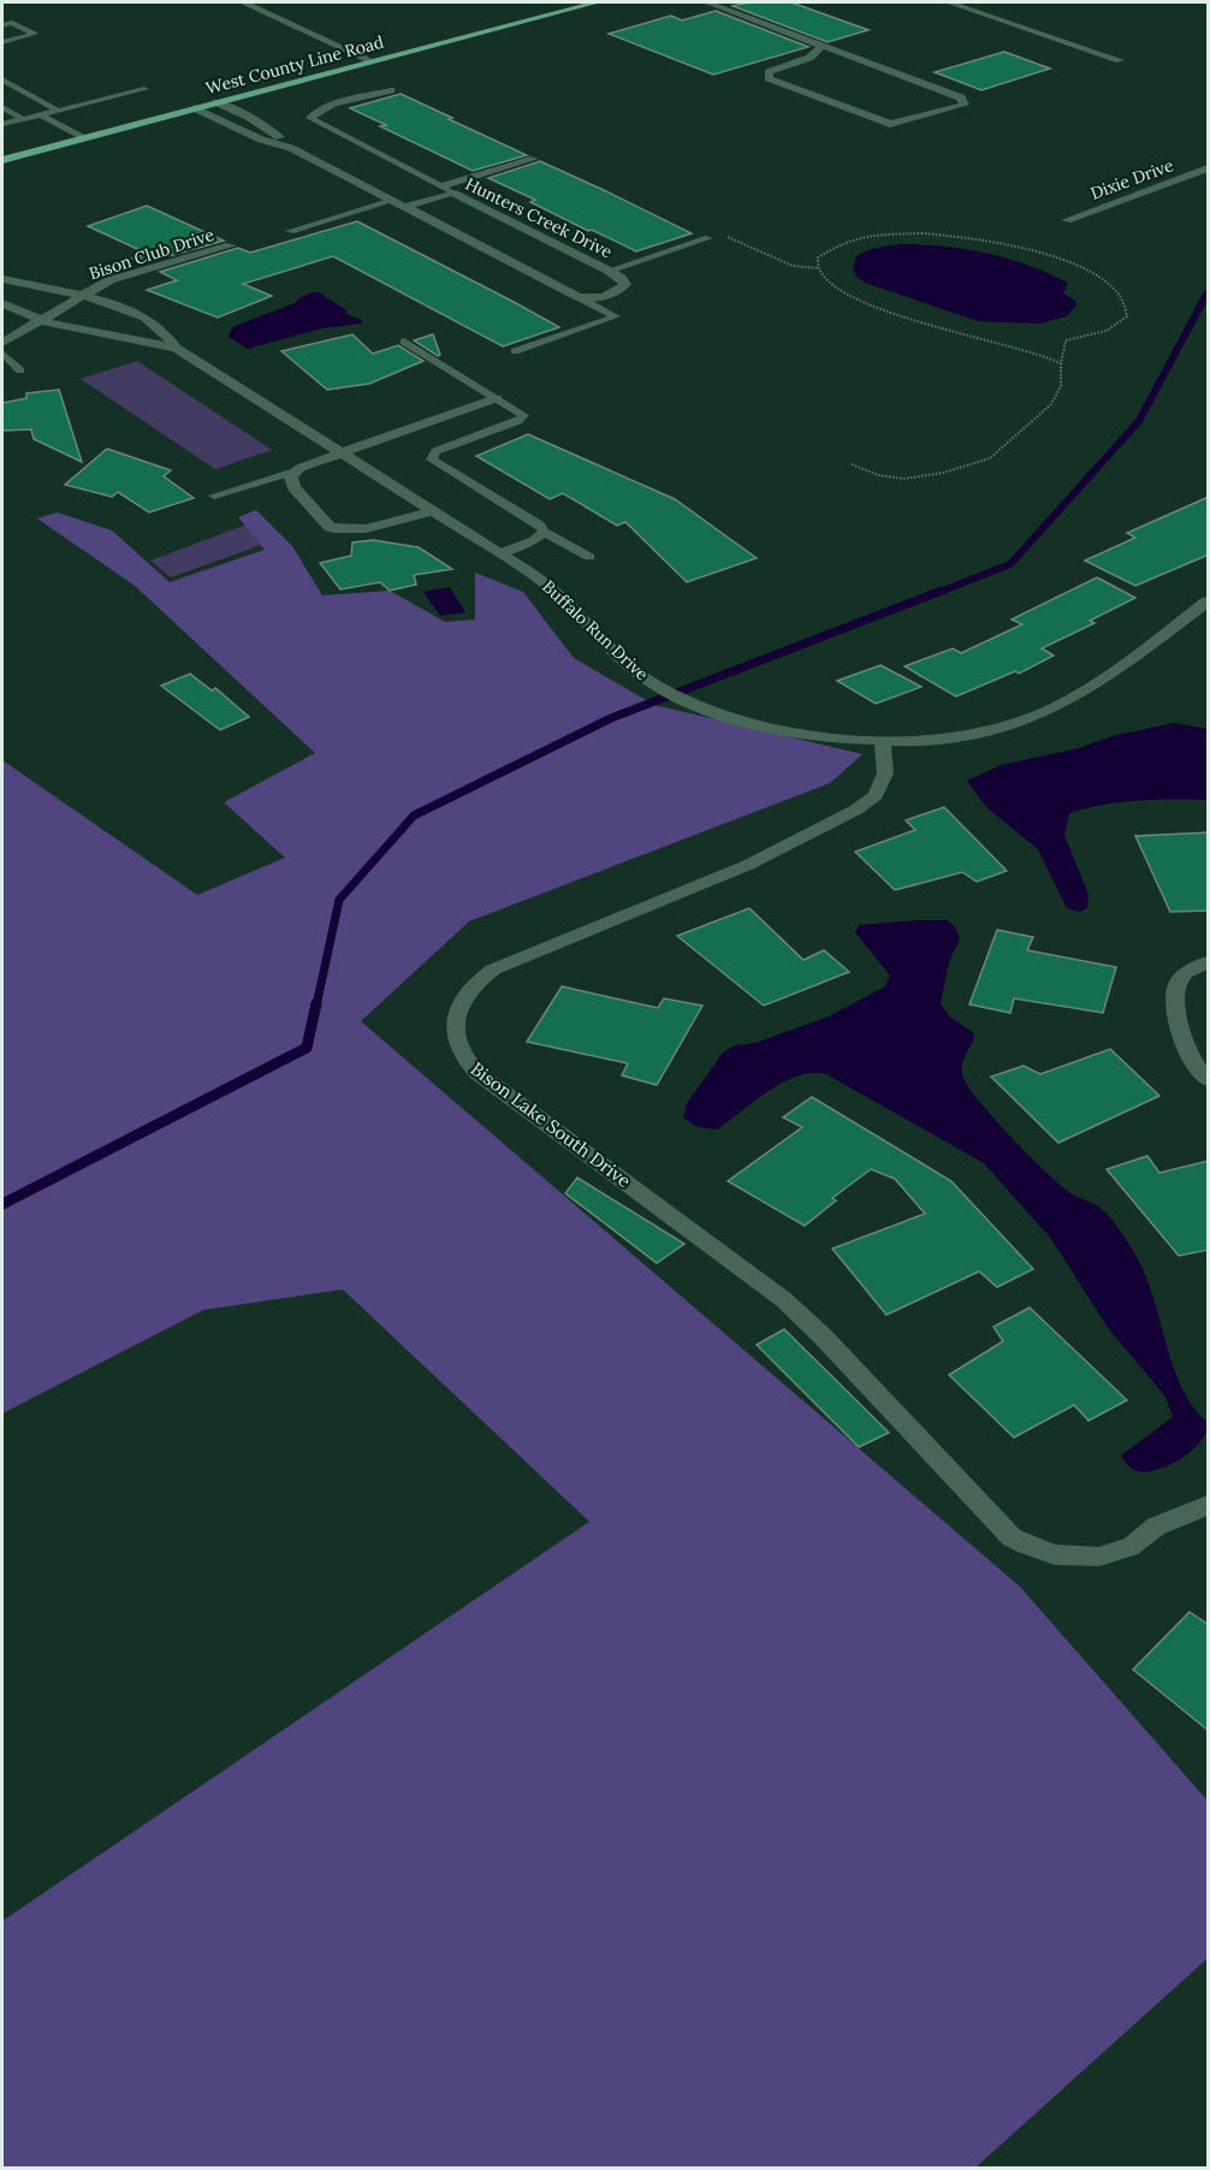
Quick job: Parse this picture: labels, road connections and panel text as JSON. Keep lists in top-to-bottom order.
{
  "streets": {
    "main road": ["West County Line Road"],
    "street": [
      "Dixie Drive",
      "Hunters Creek Drive",
      "Bison Club Drive",
      "Buffalo Run Drive",
      "Bison Lake South Drive"
    ]
  },
  "crossings": [
    ["Bison Club Drive", "Buffalo Run Drive"],
    ["Buffalo Run Drive", "Bison Lake South Drive"]
  ]
}
